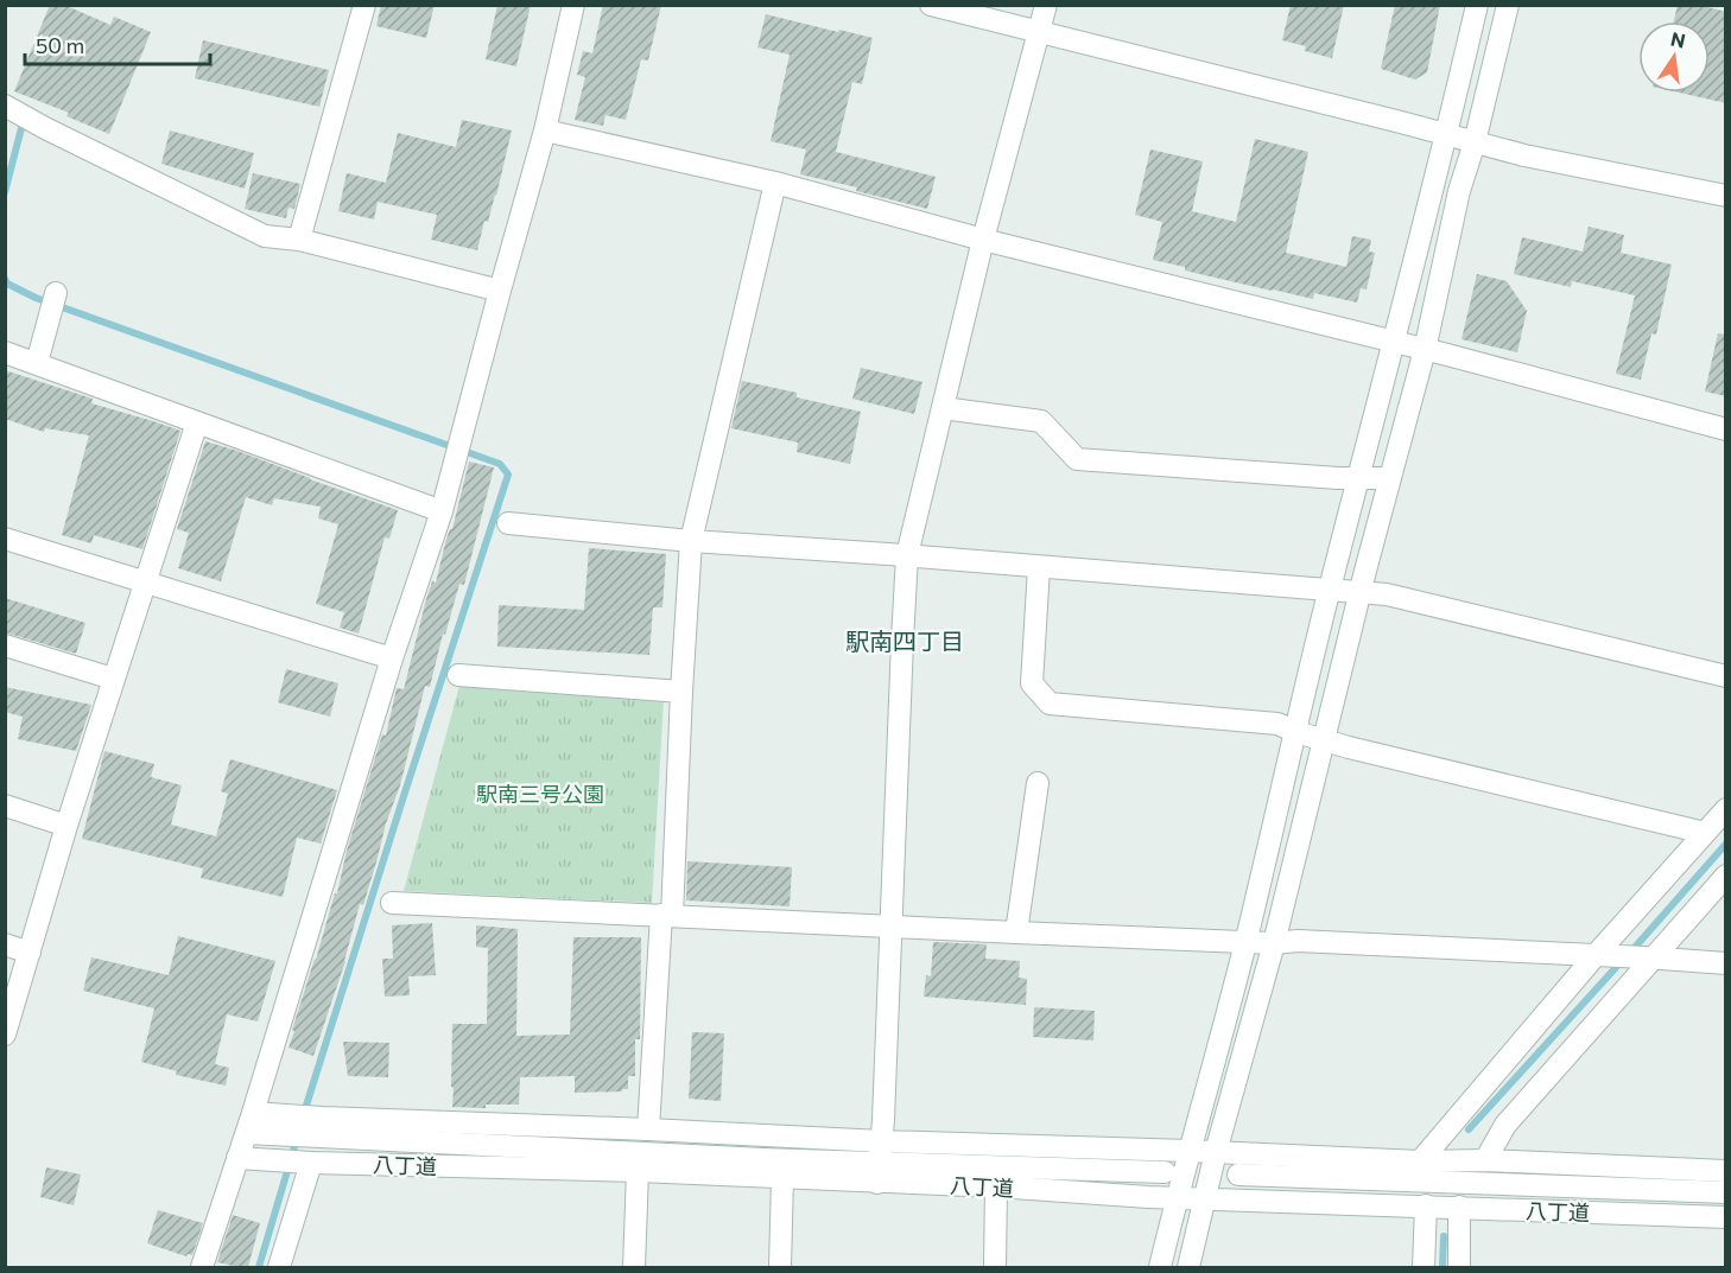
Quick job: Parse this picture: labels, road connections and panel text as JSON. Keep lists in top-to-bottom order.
{
  "streets": {
    "street": ["八丁道"]
  },
  "districts": ["駅南四丁目"],
  "parks": ["駅南三号公園"],
  "scale_bar": "50 m",
  "north": "top"
}
